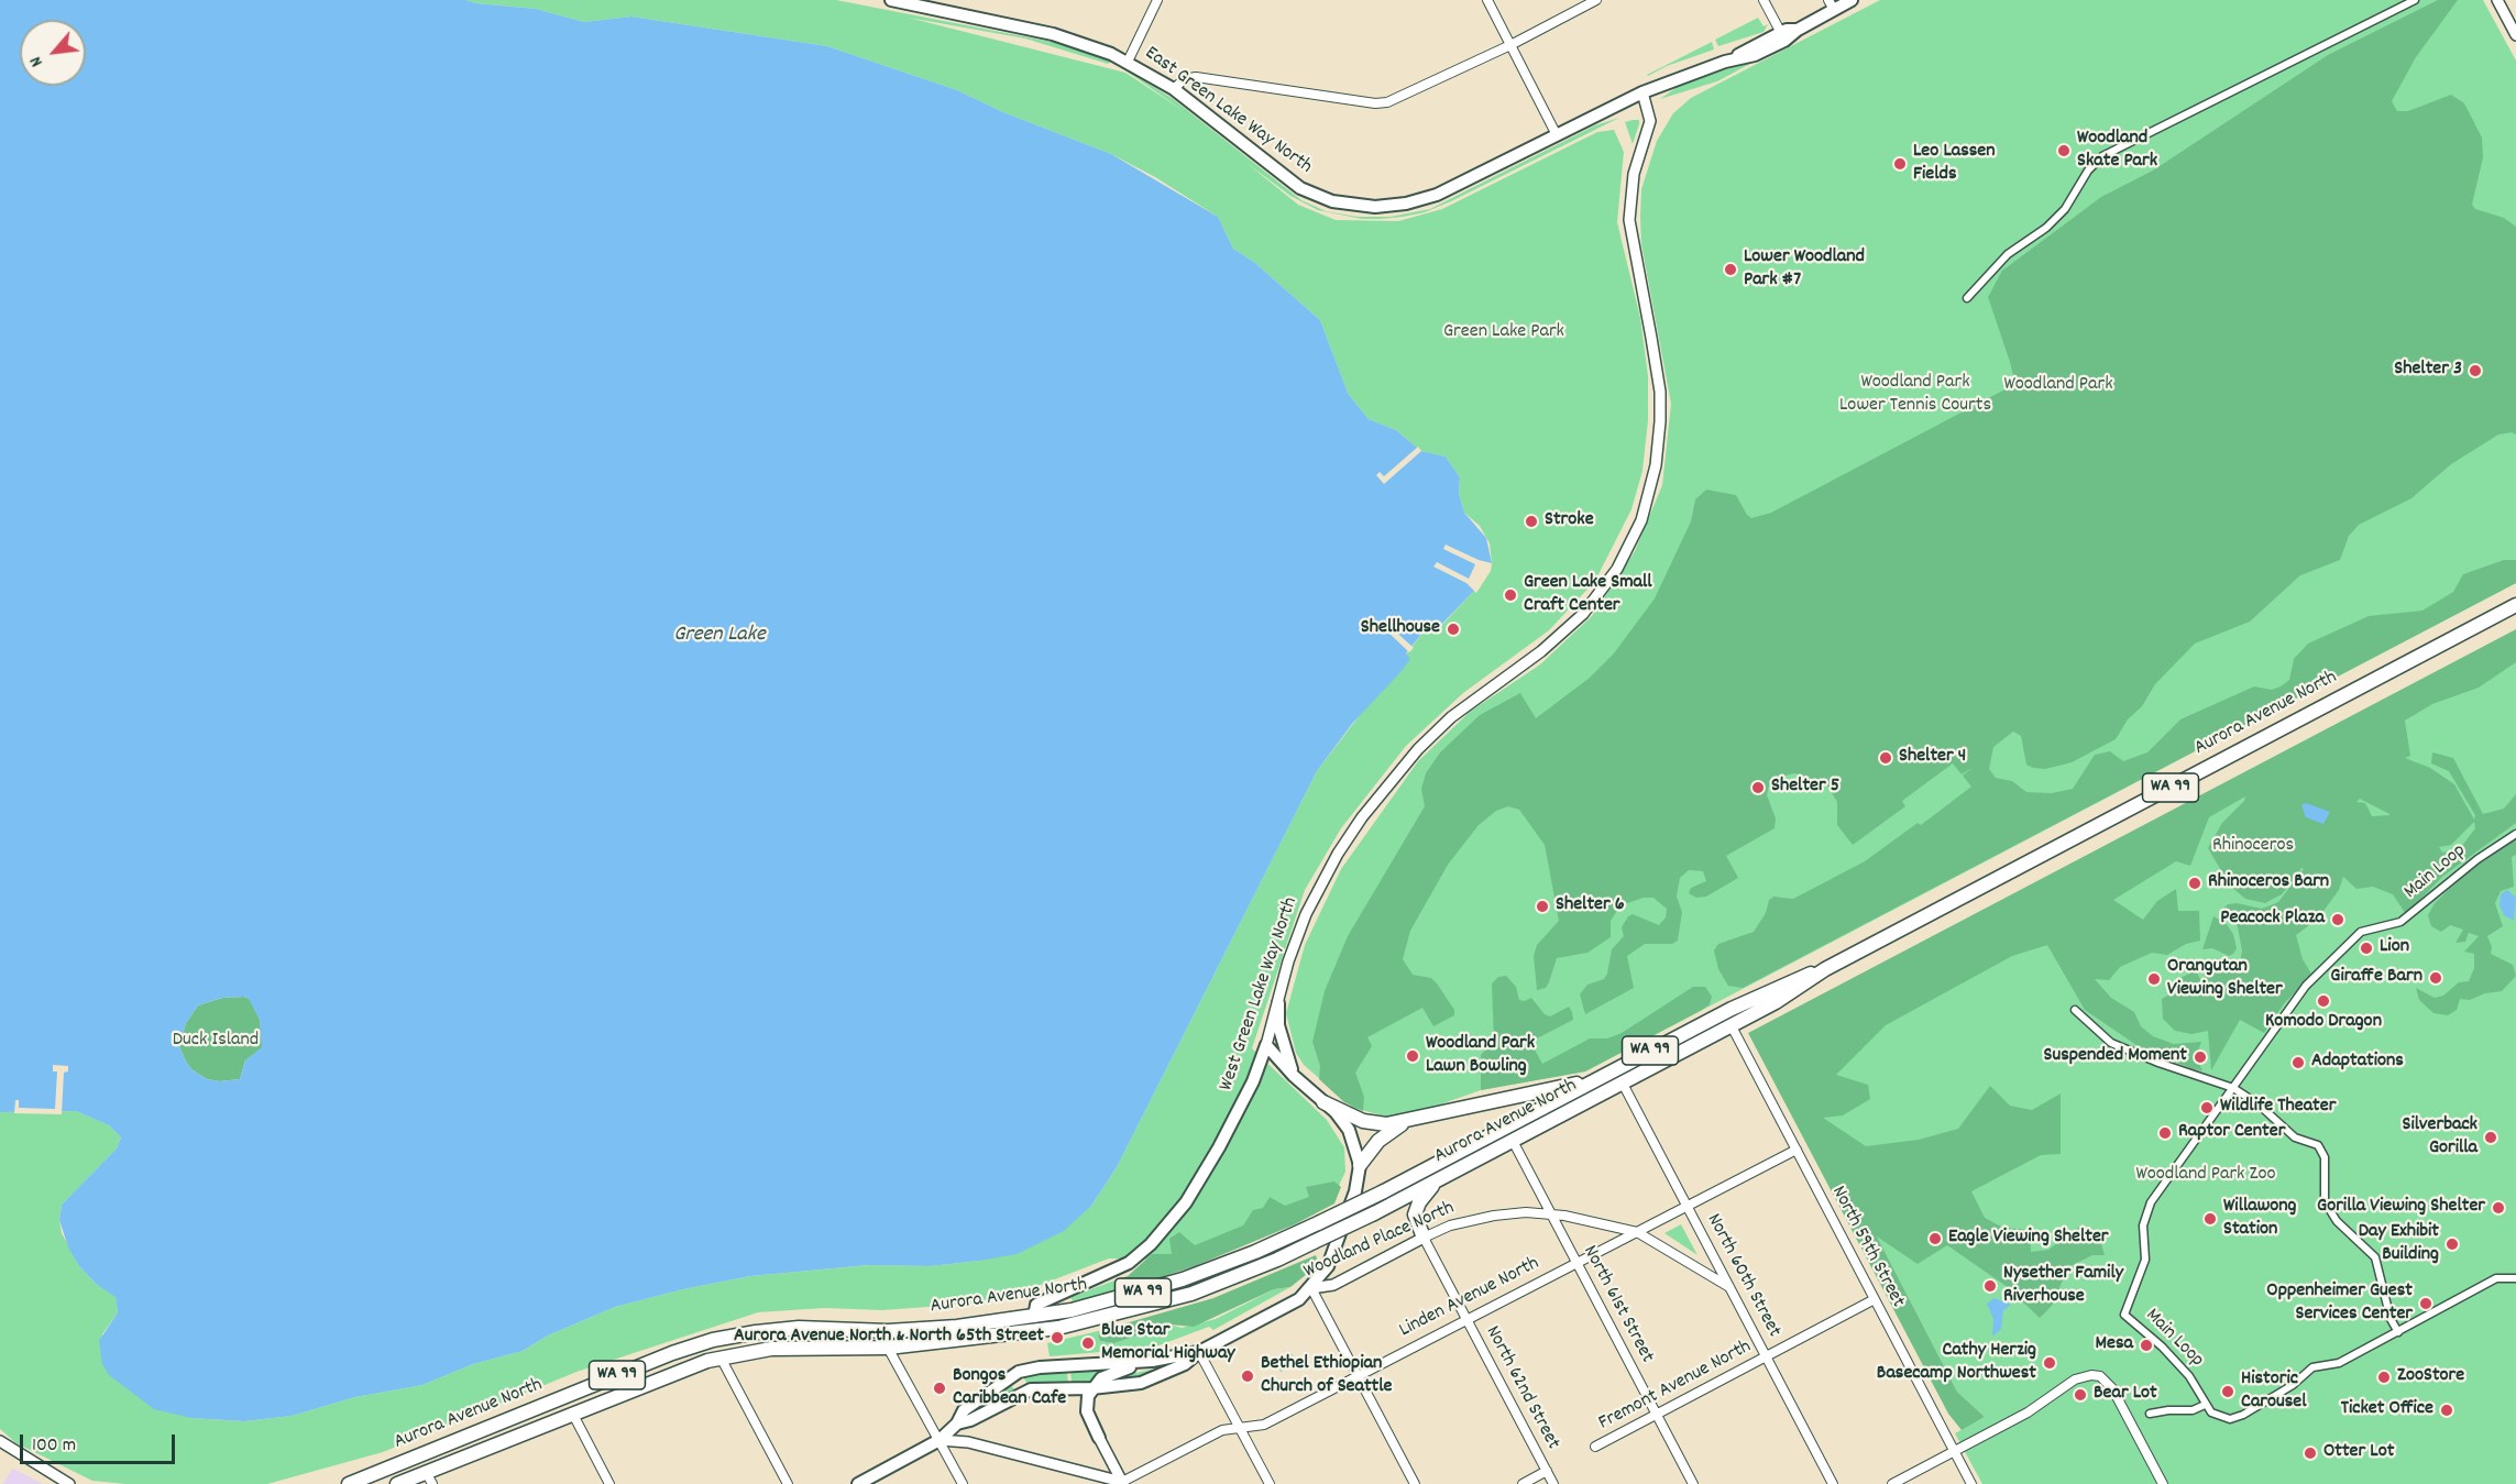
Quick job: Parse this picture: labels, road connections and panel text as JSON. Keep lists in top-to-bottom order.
{
  "streets": {
    "highway": ["Aurora Avenue North", "WA 99"],
    "main road": ["East Green Lake Way North", "West Green Lake Way North", "Woodland Place North"],
    "street": [
      "Main Loop",
      "North 59th Street",
      "North 60th Street",
      "Linden Avenue North",
      "North 61st Street",
      "Fremont Avenue North",
      "North 62nd Street"
    ]
  },
  "crossings": [
    ["East Green Lake Way North", "West Green Lake Way North"],
    ["Aurora Avenue North", "West Green Lake Way North"],
    ["Aurora Avenue North", "North 59th Street"],
    ["Aurora Avenue North", "North 60th Street"],
    ["Aurora Avenue North", "North 61st Street"],
    ["Woodland Place North", "North 60th Street"],
    ["Woodland Place North", "Linden Avenue North"],
    ["Woodland Place North", "North 61st Street"],
    ["Woodland Place North", "North 62nd Street"],
    ["North 59th Street", "Linden Avenue North"],
    ["North 59th Street", "Fremont Avenue North"],
    ["North 60th Street", "Linden Avenue North"],
    ["North 60th Street", "Fremont Avenue North"],
    ["Linden Avenue North", "North 61st Street"],
    ["Linden Avenue North", "North 62nd Street"],
    ["North 61st Street", "Fremont Avenue North"]
  ],
  "water": ["Green Lake"],
  "parks": [
    "Green Lake Park",
    "Woodland Park Lower Tennis Courts",
    "Woodland Park",
    "Rhinoceros",
    "Duck Island",
    "Woodland Park Zoo"
  ],
  "places": [
    "Woodland Skate Park",
    "Leo Lassen Fields",
    "Lower Woodland Park #7",
    "Shelter 3",
    "Stroke",
    "Green Lake Small Craft Center",
    "Shellhouse",
    "Shelter 4",
    "Shelter 5",
    "Rhinoceros Barn",
    "Shelter 6",
    "Peacock Plaza",
    "Lion",
    "Giraffe Barn",
    "Orangutan Viewing Shelter",
    "Komodo Dragon",
    "Woodland Park Lawn Bowling",
    "Suspended Moment",
    "Adaptations",
    "Wildlife Theater",
    "Raptor Center",
    "Silverback Gorilla",
    "Gorilla Viewing Shelter",
    "Willawong Station",
    "Eagle Viewing Shelter",
    "Day Exhibit Building",
    "Nysether Family Riverhouse",
    "Oppenheimer Guest Services Center",
    "Aurora Avenue North & North 65th Street",
    "Blue Star Memorial Highway",
    "Mesa",
    "Cathy Herzig Basecamp Northwest",
    "Bethel Ethiopian Church of Seattle",
    "ZooStore",
    "Bongos Caribbean Cafe",
    "Historic Carousel",
    "Bear Lot",
    "Ticket Office",
    "Otter Lot"
  ],
  "scale_bar": "100 m",
  "north": "bottom left"
}
